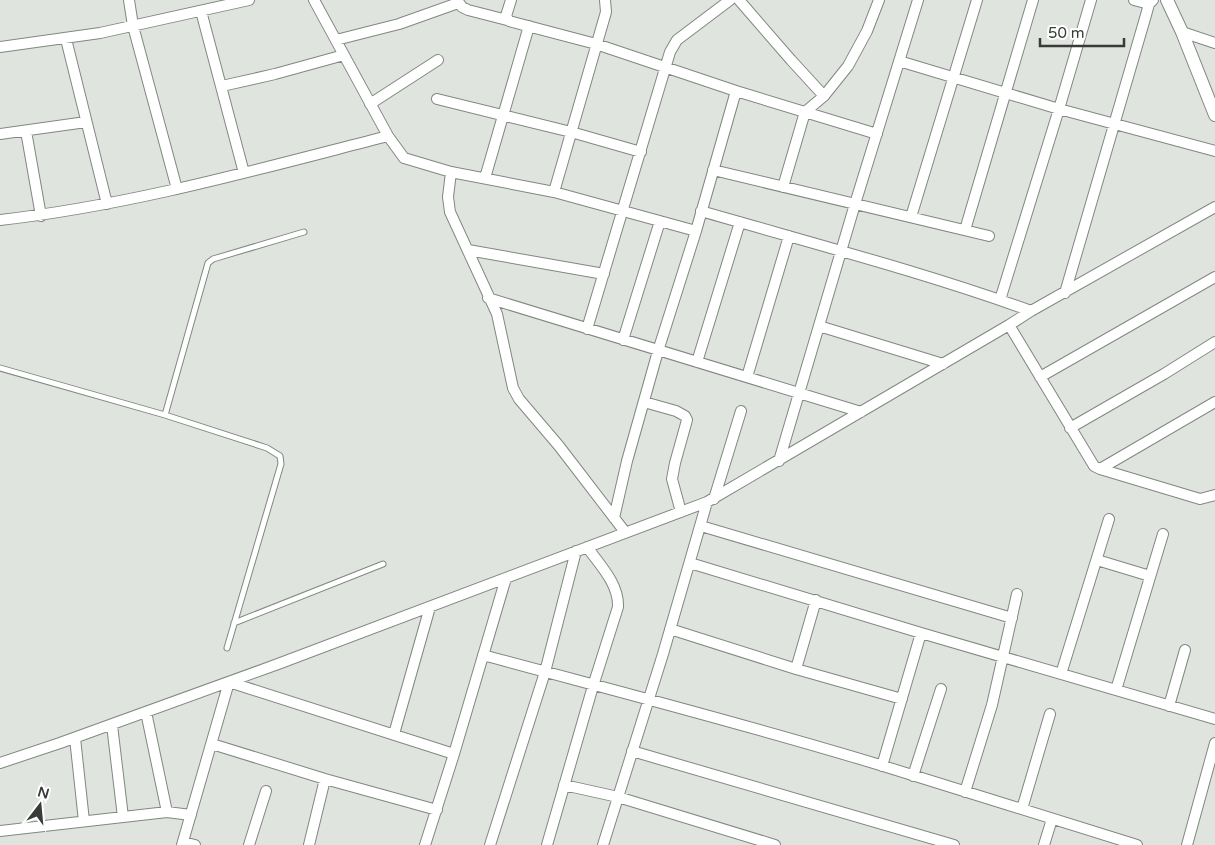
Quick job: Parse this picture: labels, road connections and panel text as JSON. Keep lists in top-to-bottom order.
{
  "scale_bar": "50 m",
  "north": "top"
}
